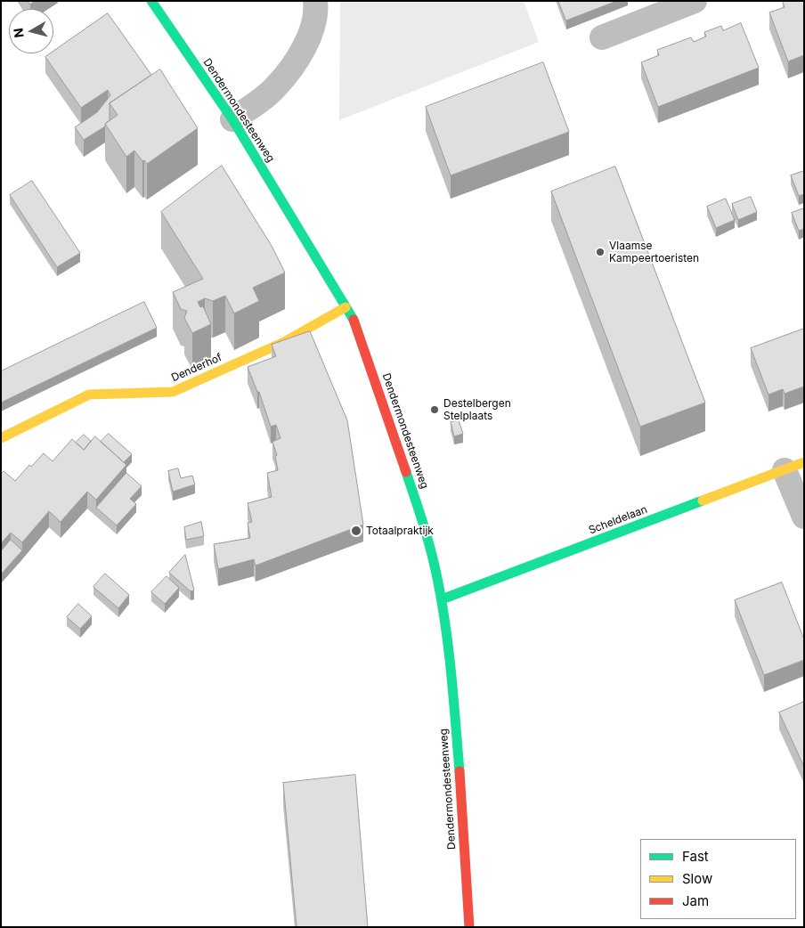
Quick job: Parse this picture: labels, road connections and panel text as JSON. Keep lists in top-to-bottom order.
{
  "streets": {
    "main road": ["Dendermondesteenweg", "Denderhof", "Scheldelaan"]
  },
  "crossings": [
    ["Dendermondesteenweg", "Denderhof"],
    ["Dendermondesteenweg", "Scheldelaan"]
  ],
  "places": ["Vlaamse Kampeertoeristen", "Destelbergen Stelplaats", "Totaalpraktijk"],
  "legend": ["Fast", "Slow", "Jam"],
  "north": "left"
}
